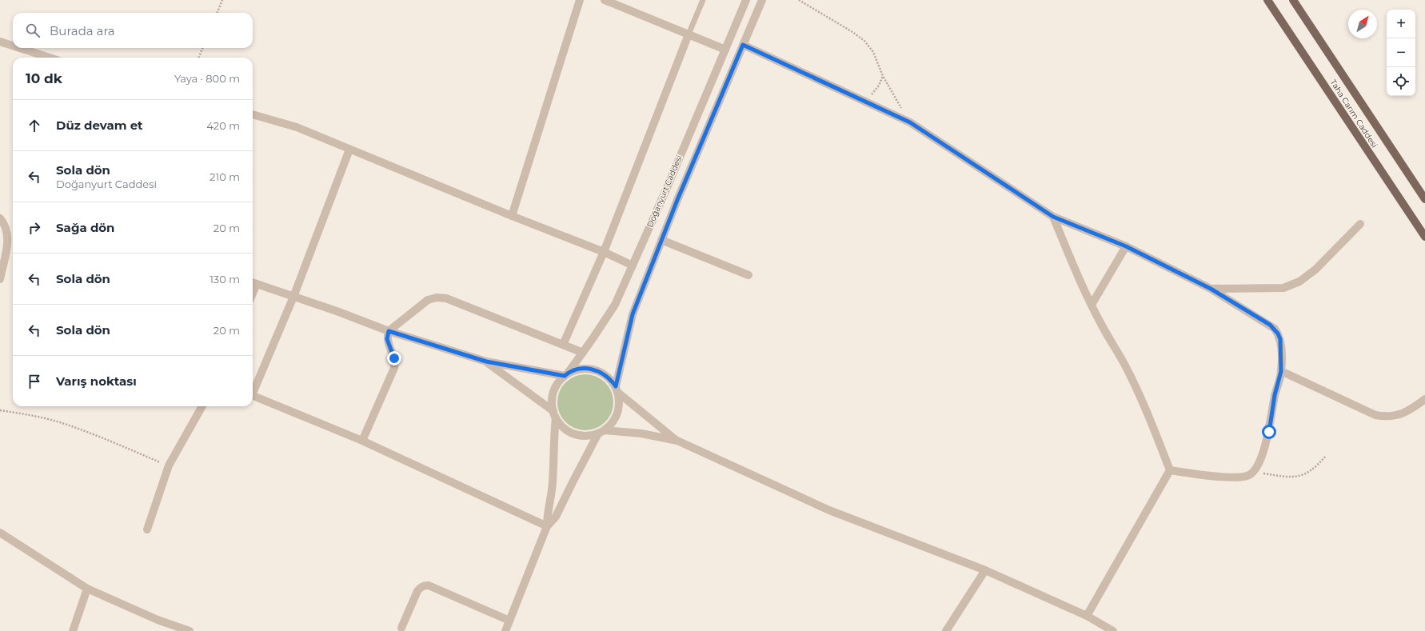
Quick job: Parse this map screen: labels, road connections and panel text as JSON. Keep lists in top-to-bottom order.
{
  "streets": {
    "main road": ["Taha Carım Caddesi"],
    "street": ["Doğanyurt Caddesi"]
  },
  "north": "top right",
  "page": {
    "map_buttons": ["+", "−"],
    "search": "Burada ara",
    "heading": ["10 dk", "Yaya · 800 m"],
    "list": [
      ["Düz devam et", "420 m"],
      ["Sola dön", "Doğanyurt Caddesi", "210 m"],
      ["Sağa dön", "20 m"],
      ["Sola dön", "130 m"],
      ["Sola dön", "20 m"],
      "Varış noktası"
    ]
  }
}
